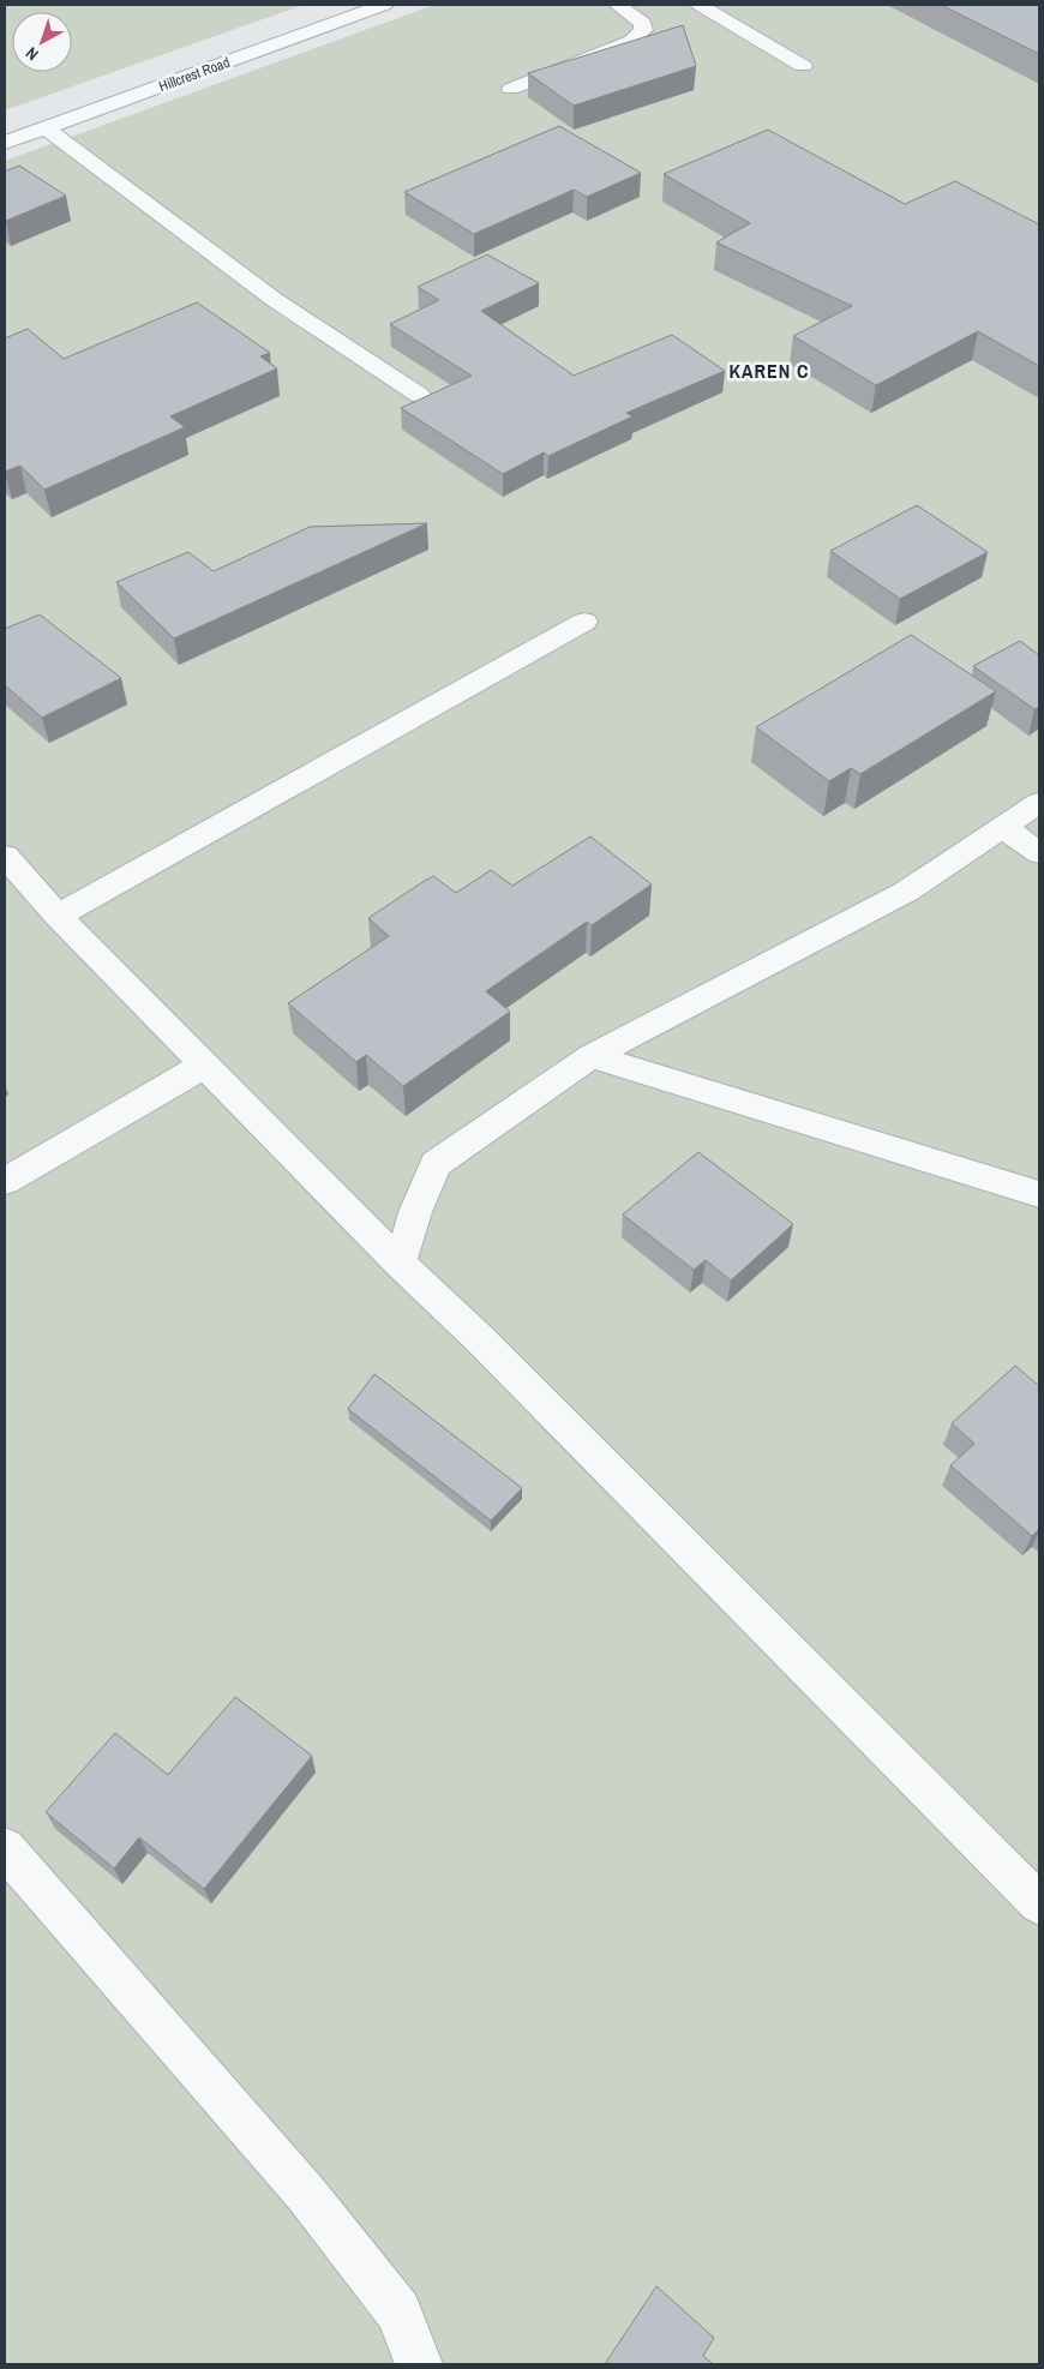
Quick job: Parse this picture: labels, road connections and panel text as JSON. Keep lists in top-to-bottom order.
{
  "streets": {
    "street": ["Hillcrest Road"]
  },
  "districts": ["KAREN C"],
  "north": "bottom left"
}
